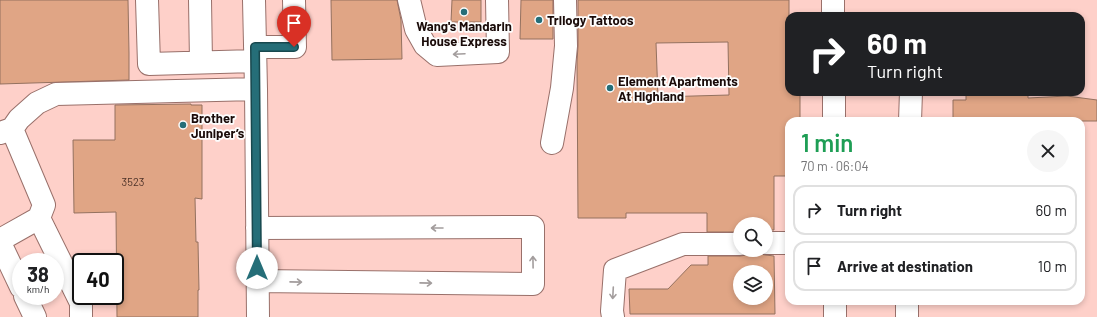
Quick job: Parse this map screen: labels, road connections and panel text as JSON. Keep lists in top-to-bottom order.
{
  "places": [
    "Wang's Mandarin House Express",
    "Trilogy Tattoos",
    "Element Apartments At Highland",
    "Brother Juniper’s"
  ],
  "house_numbers": ["3523"],
  "page": {
    "turn": ["60 m", "Turn right"],
    "heading": ["1 min", "70 m · 06:04"],
    "list": [
      {
        "name": "Turn right",
        "value": "60 m"
      },
      {
        "name": "Arrive at destination",
        "value": "10 m"
      }
    ],
    "speed": "38 km/h",
    "limit": "40"
  }
}
